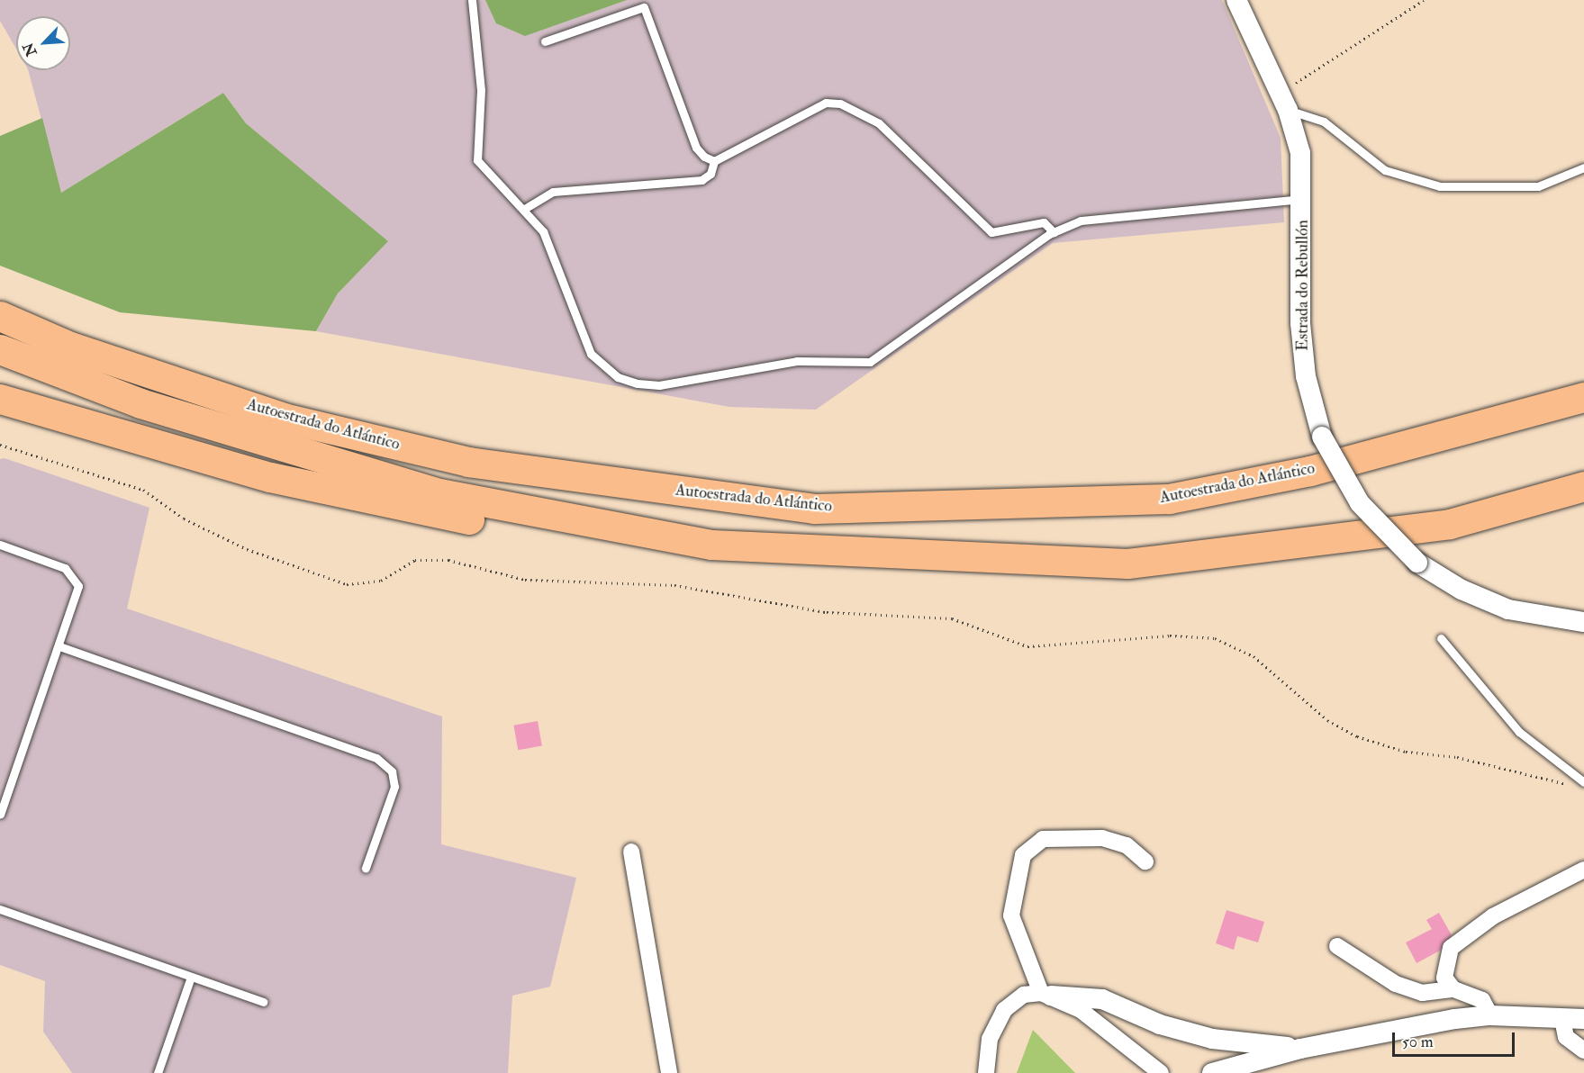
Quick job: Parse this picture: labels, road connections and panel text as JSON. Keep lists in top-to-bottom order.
{
  "streets": {
    "highway": ["Autoestrada do Atlántico"],
    "street": ["Estrada do Rebullón"]
  },
  "scale_bar": "50 m",
  "north": "bottom left"
}
